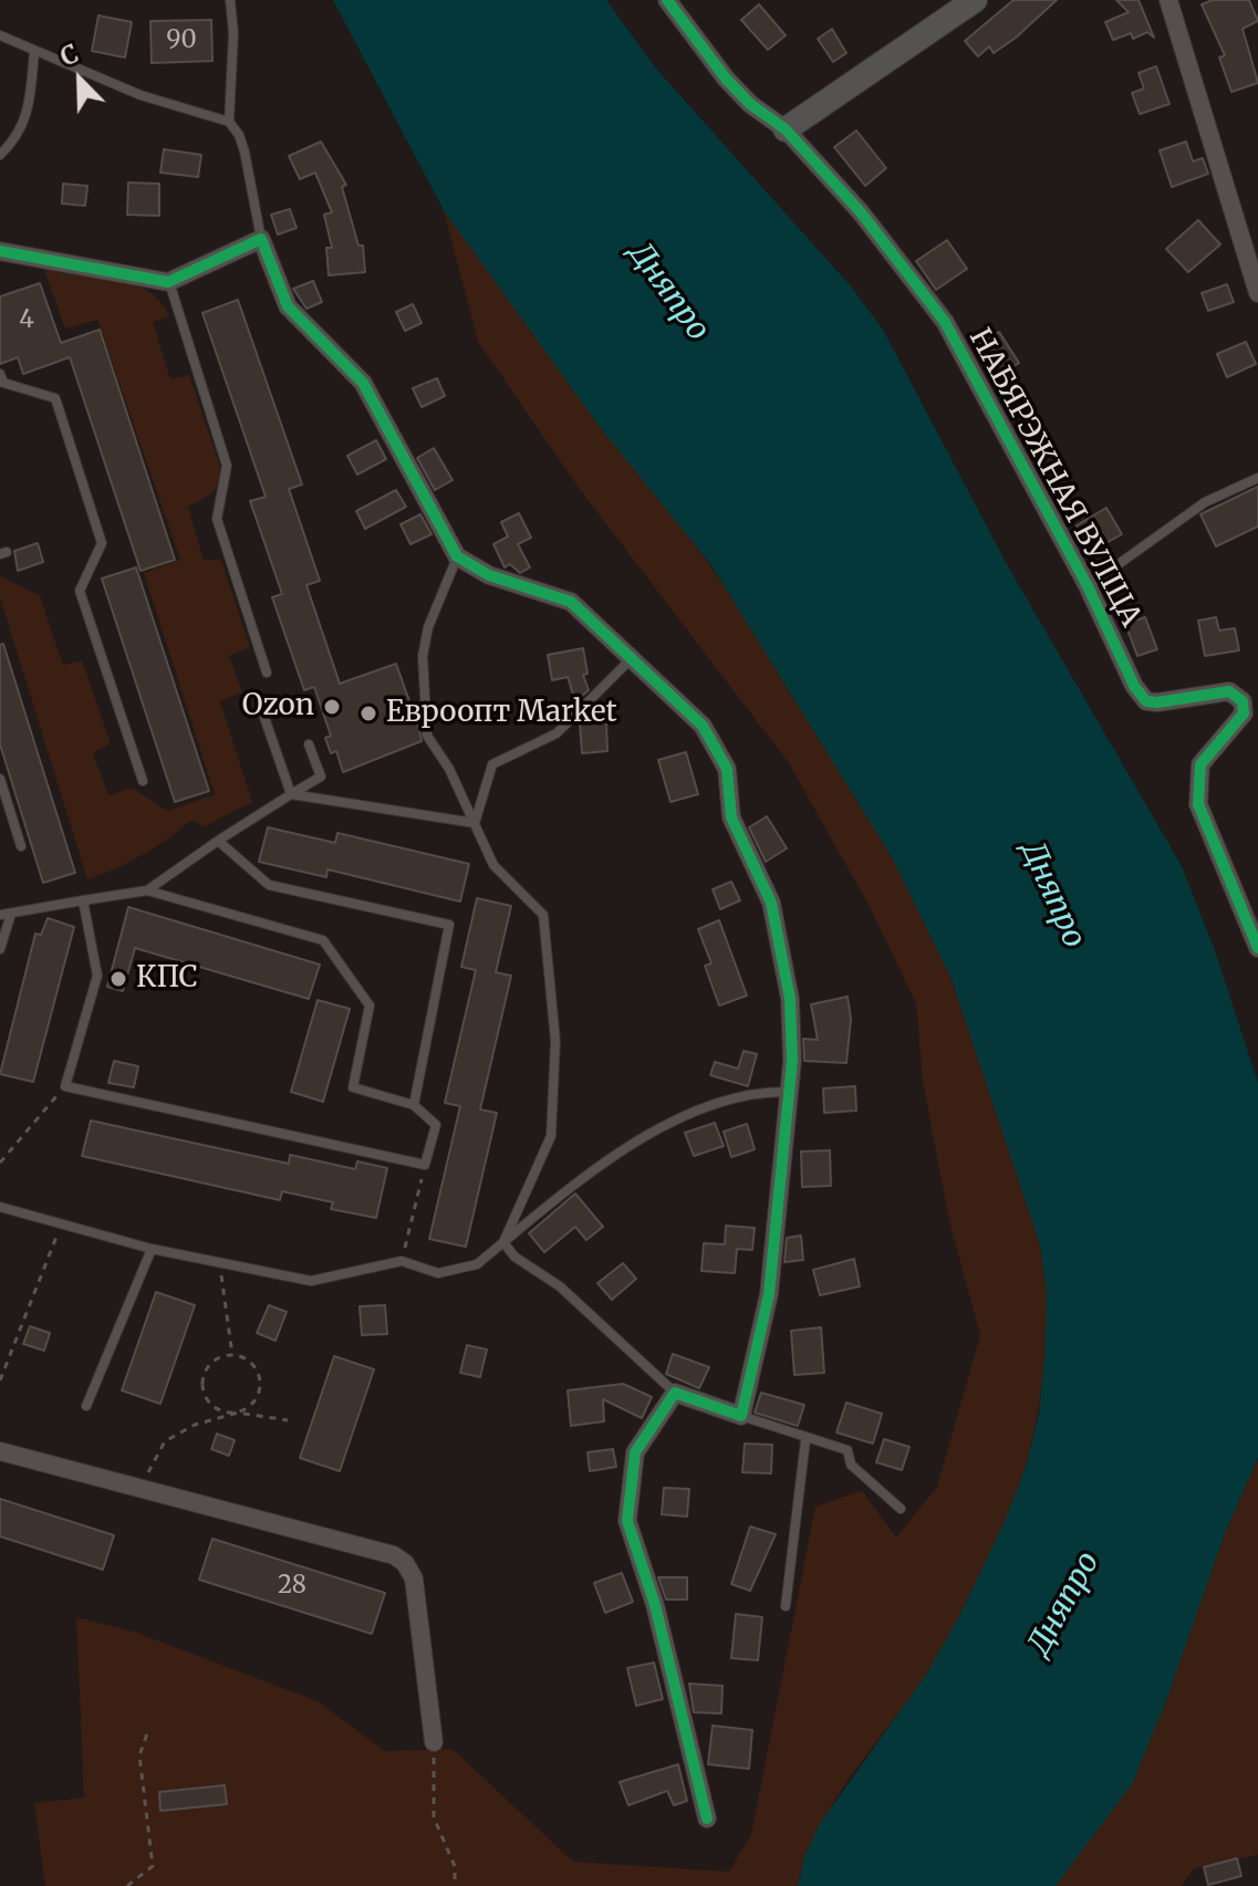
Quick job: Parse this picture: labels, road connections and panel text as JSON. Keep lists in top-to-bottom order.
{
  "streets": {
    "street": ["НАБЯРЭЖНАЯ ВУЛІЦА"]
  },
  "water": ["Дняпро"],
  "places": ["Ozon", "Евроопт Market", "КПС"],
  "house_numbers": ["90", "4", "28"],
  "north": "top left"
}
